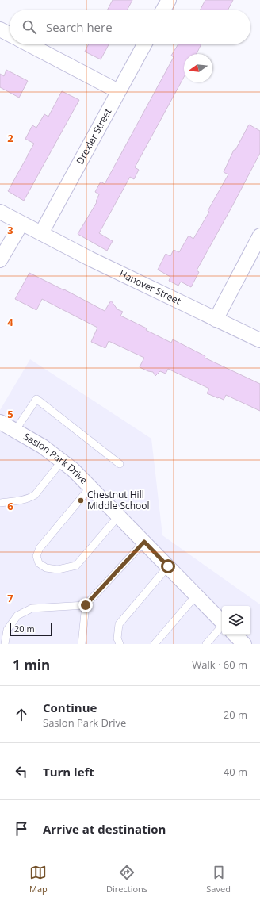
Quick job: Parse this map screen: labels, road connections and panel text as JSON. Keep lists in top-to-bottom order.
{
  "streets": {
    "street": ["Drexler Street", "Hanover Street", "Saslon Park Drive"]
  },
  "crossings": [
    ["Drexler Street", "Hanover Street"]
  ],
  "places": ["Chestnut Hill Middle School"],
  "scale_bar": "20 m",
  "north": "left",
  "page": {
    "search": "Search here",
    "scale": "20 m",
    "heading": ["1 min", "Walk · 60 m"],
    "list": [
      ["Continue", "Saslon Park Drive", "20 m"],
      ["Turn left", "40 m"],
      "Arrive at destination"
    ],
    "nav": ["Map", "Directions", "Saved"]
  },
  "grid": {
    "rows": [
      "2",
      "3",
      "4",
      "5",
      "6",
      "7"
    ]
  }
}
